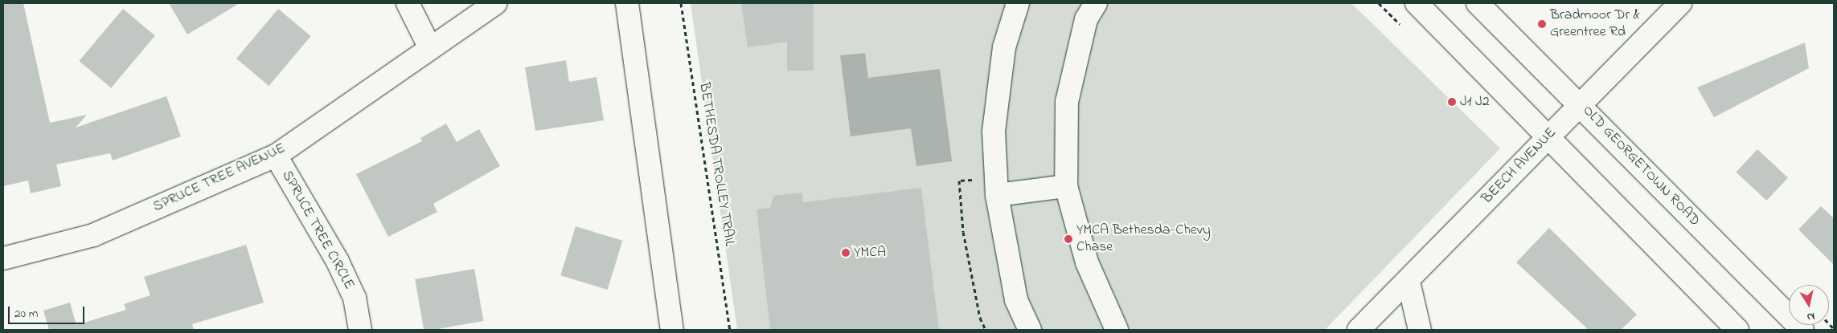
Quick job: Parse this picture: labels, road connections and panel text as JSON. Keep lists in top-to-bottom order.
{
  "streets": {
    "street": [
      "BEECH AVENUE",
      "OLD GEORGETOWN ROAD",
      "SPRUCE TREE AVENUE",
      "SPRUCE TREE CIRCLE"
    ],
    "path": ["BETHESDA TROLLEY TRAIL"]
  },
  "crossings": [
    ["BEECH AVENUE", "OLD GEORGETOWN ROAD"],
    ["SPRUCE TREE AVENUE", "SPRUCE TREE CIRCLE"]
  ],
  "places": [
    "Bradmoor Dr & Greentree Rd",
    "J1 J2",
    "YMCA Bethesda-Chevy Chase",
    "YMCA"
  ],
  "scale_bar": "20 m",
  "north": "bottom"
}
